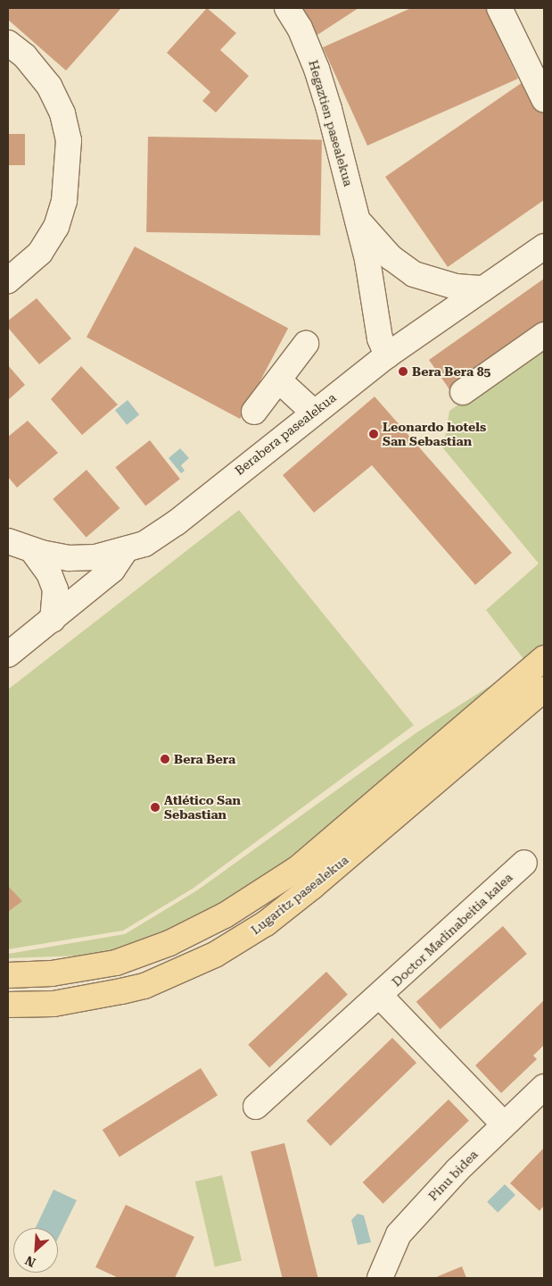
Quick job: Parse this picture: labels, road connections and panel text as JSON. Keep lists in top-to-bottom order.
{
  "streets": {
    "main road": ["Lugaritz pasealekua"],
    "street": [
      "Hegaztien pasealekua",
      "Berabera pasealekua",
      "Doctor Madinabeitia kalea",
      "Pinu bidea"
    ]
  },
  "crossings": [
    ["Hegaztien pasealekua", "Berabera pasealekua"]
  ],
  "places": [
    "Bera Bera 85",
    "Leonardo hotels San Sebastian",
    "Bera Bera",
    "Atlético San Sebastian"
  ],
  "north": "bottom left"
}
